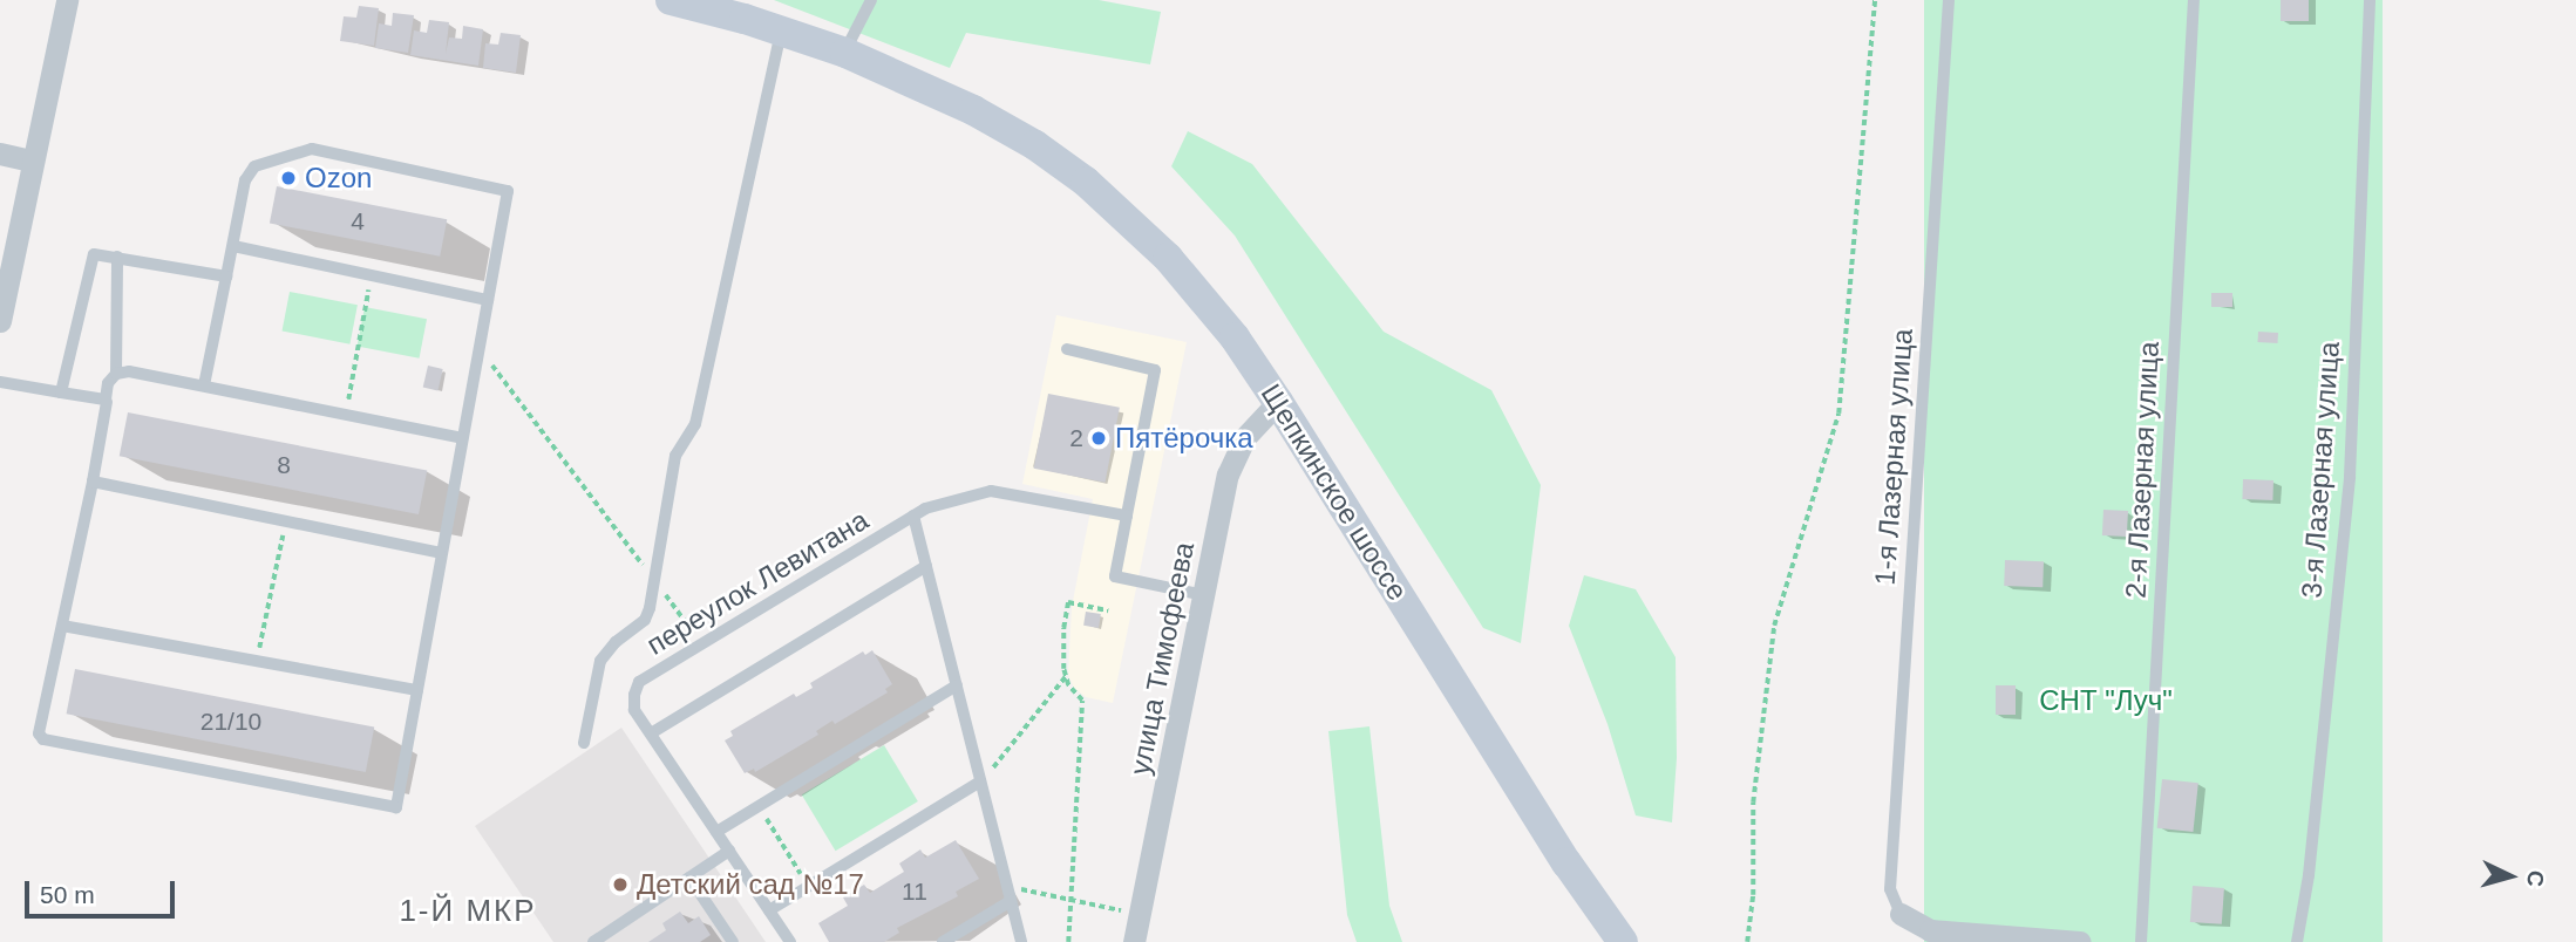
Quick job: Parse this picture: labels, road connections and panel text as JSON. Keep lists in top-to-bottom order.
{
  "streets": {
    "main road": ["Щепкинское шоссе"],
    "street": ["улица Тимофеева"],
    "lane": [
      "1-я Лазерная улица",
      "2-я Лазерная улица",
      "3-я Лазерная улица",
      "переулок Левитана"
    ]
  },
  "crossings": [
    ["Щепкинское шоссе", "улица Тимофеева"]
  ],
  "districts": ["1-Й МКР"],
  "parks": ["СНТ \"Луч\""],
  "places": ["Ozon", "Пятёрочка", "Детский сад №17"],
  "house_numbers": [
    "4",
    "2",
    "8",
    "21/10",
    "11"
  ],
  "scale_bar": "50 m",
  "north": "right"
}
